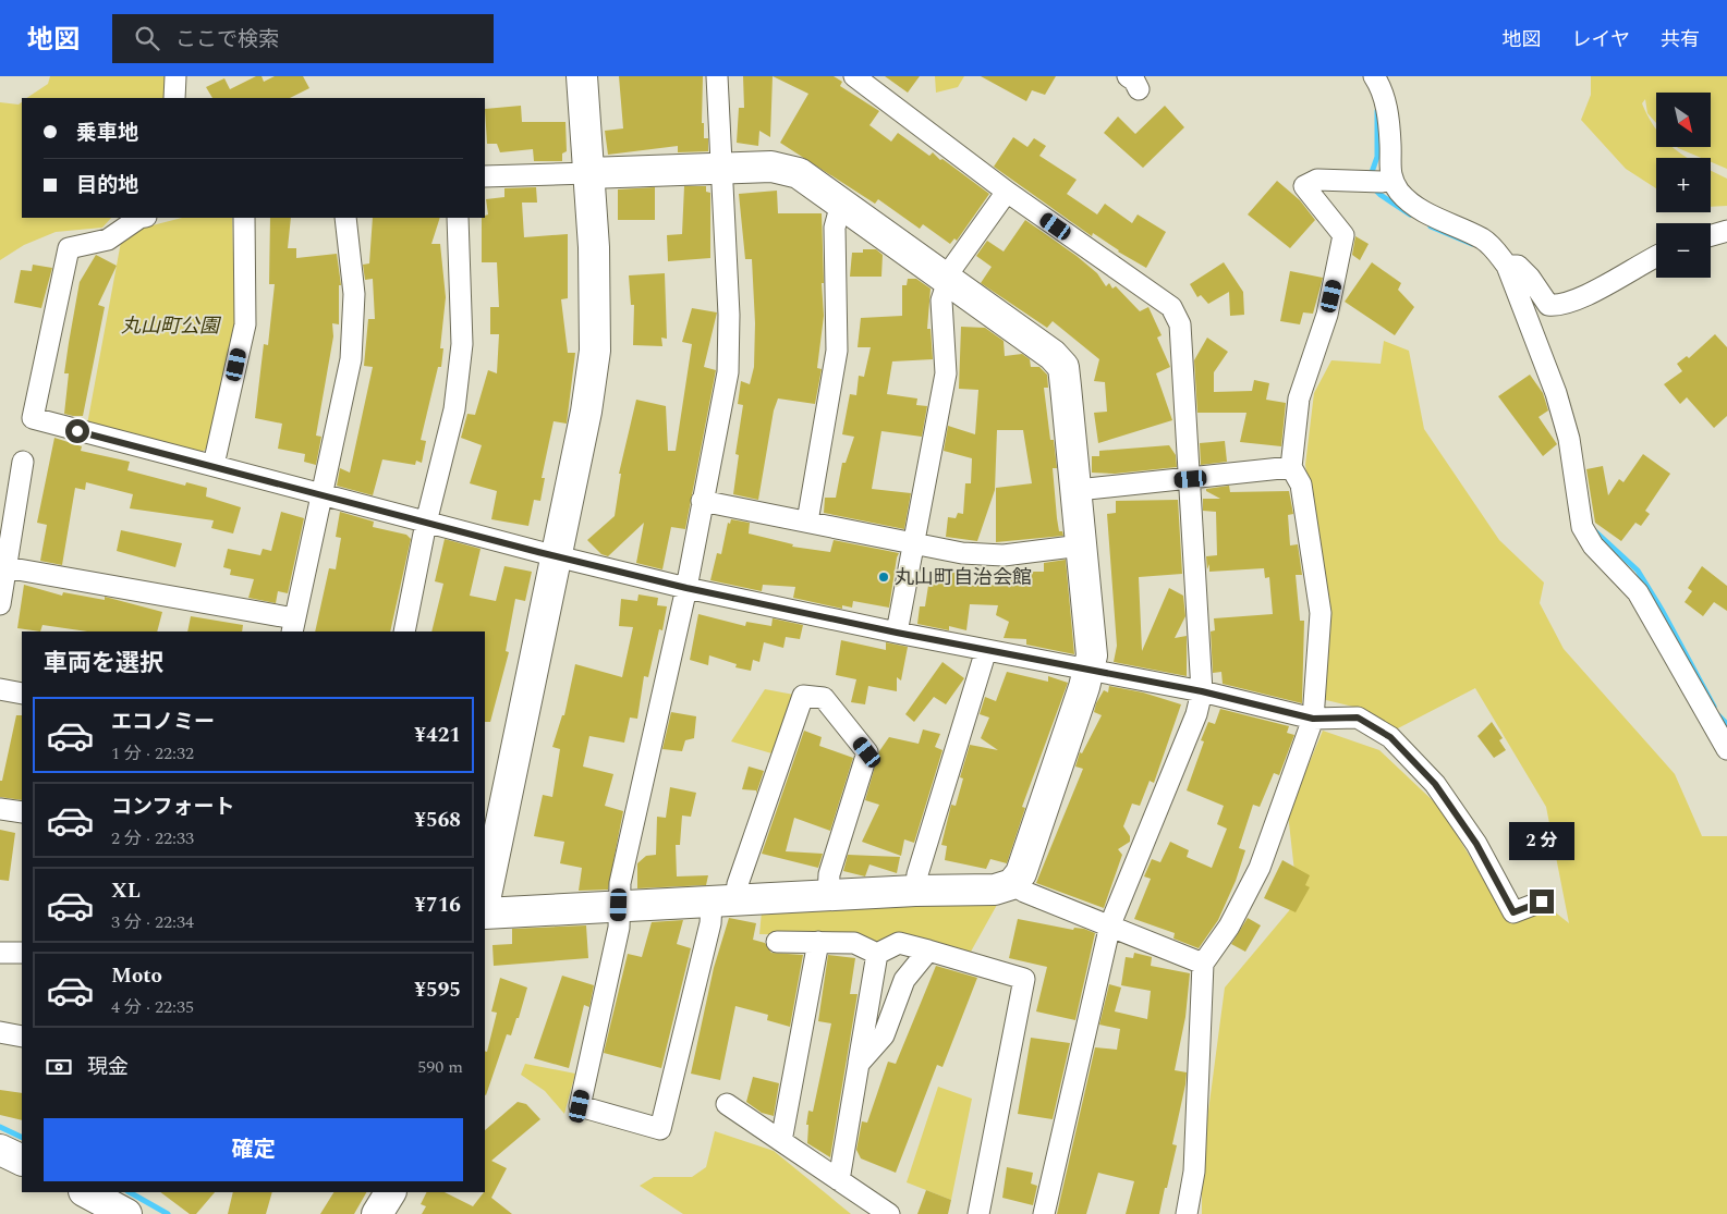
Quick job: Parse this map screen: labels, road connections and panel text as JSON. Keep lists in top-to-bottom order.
{
  "parks": ["丸山町公園"],
  "places": ["丸山町自治会館"],
  "north": "bottom right",
  "page": {
    "header": "地図",
    "search": "ここで検索",
    "nav": ["地図", "レイヤ", "共有"],
    "map_buttons": ["+", "−"],
    "banner": ["乗車地", "目的地"],
    "heading": "車両を選択",
    "list": [
      {
        "name": "エコノミー",
        "note": "1 分 · 22:32",
        "value": "¥421"
      },
      {
        "name": "コンフォート",
        "note": "2 分 · 22:33",
        "value": "¥568"
      },
      {
        "name": "XL",
        "note": "3 分 · 22:34",
        "value": "¥716"
      },
      {
        "name": "Moto",
        "note": "4 分 · 22:35",
        "value": "¥595"
      }
    ],
    "bubble": "2 分",
    "pay": ["現金", "590 m"],
    "buttons": "確定"
  }
}
